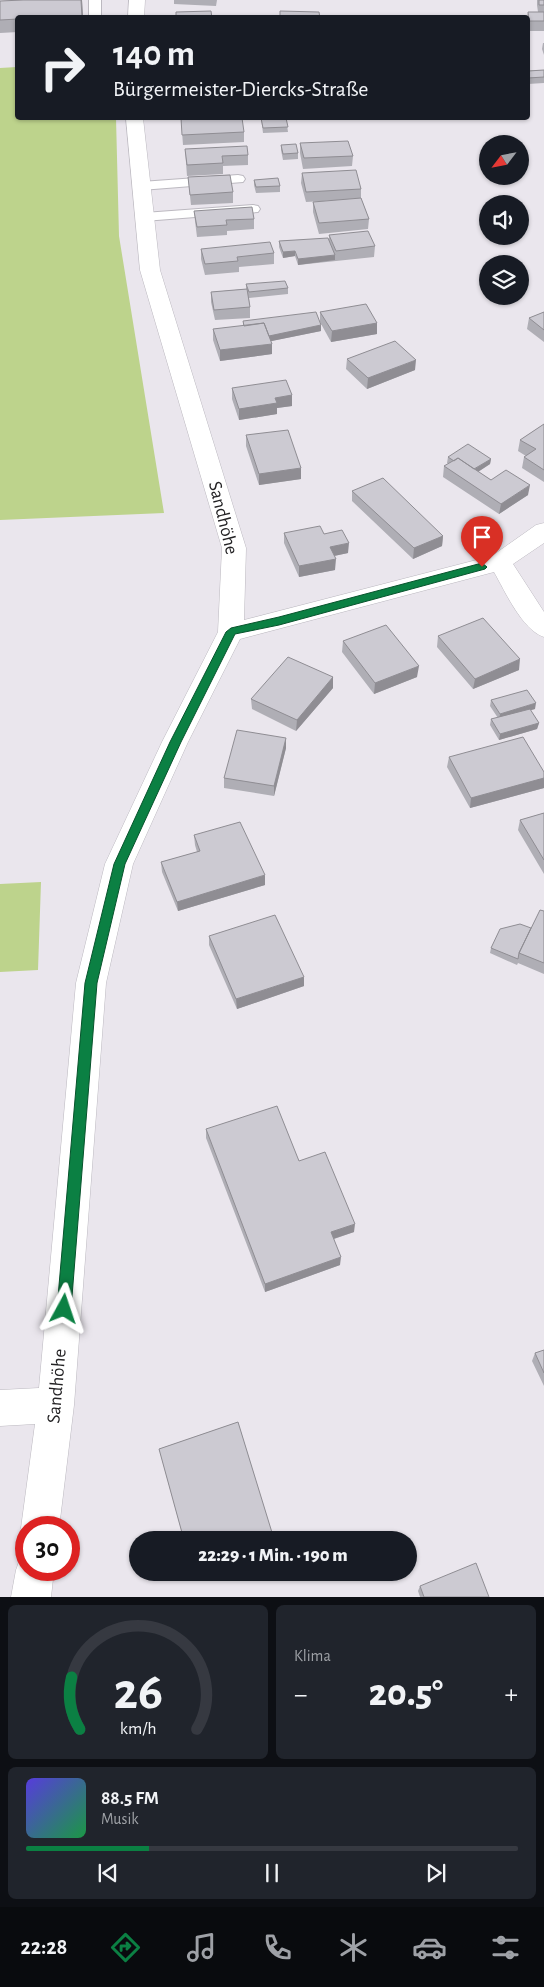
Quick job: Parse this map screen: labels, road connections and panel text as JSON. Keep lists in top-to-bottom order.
{
  "streets": {
    "street": ["Sandhöhe"]
  },
  "north": "bottom left",
  "page": {
    "turn": ["140 m", "Bürgermeister-Diercks-Straße"],
    "limit": "30",
    "trip": "22:29 · 1 Min. · 190 m",
    "tile": "Klima",
    "heat": ["−", "20.5°", "+"],
    "song": ["88.5 FM", "Musik"],
    "tabs": "22:28",
    "gauge": ["26", "km/h"]
  }
}
